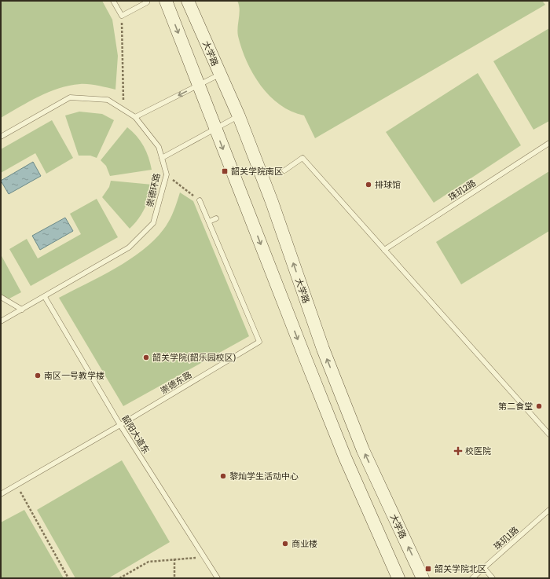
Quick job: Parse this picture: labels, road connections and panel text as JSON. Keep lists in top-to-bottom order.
{
  "streets": {
    "main road": ["大学路"],
    "lane": [
      "崇德环路",
      "珠玑2路",
      "崇德东路",
      "韶阳大道东",
      "珠玑1路"
    ]
  },
  "crossings": [
    ["崇德环路", "韶阳大道东"],
    ["崇德东路", "韶阳大道东"]
  ],
  "places": {
    "transit": ["韶关学院南区", "韶关学院北区"],
    "other": [
      "排球馆",
      "韶关学院(韶乐园校区)",
      "南区一号教学楼",
      "第二食堂",
      "黎灿学生活动中心",
      "商业楼"
    ],
    "health": ["校医院"]
  }
}
